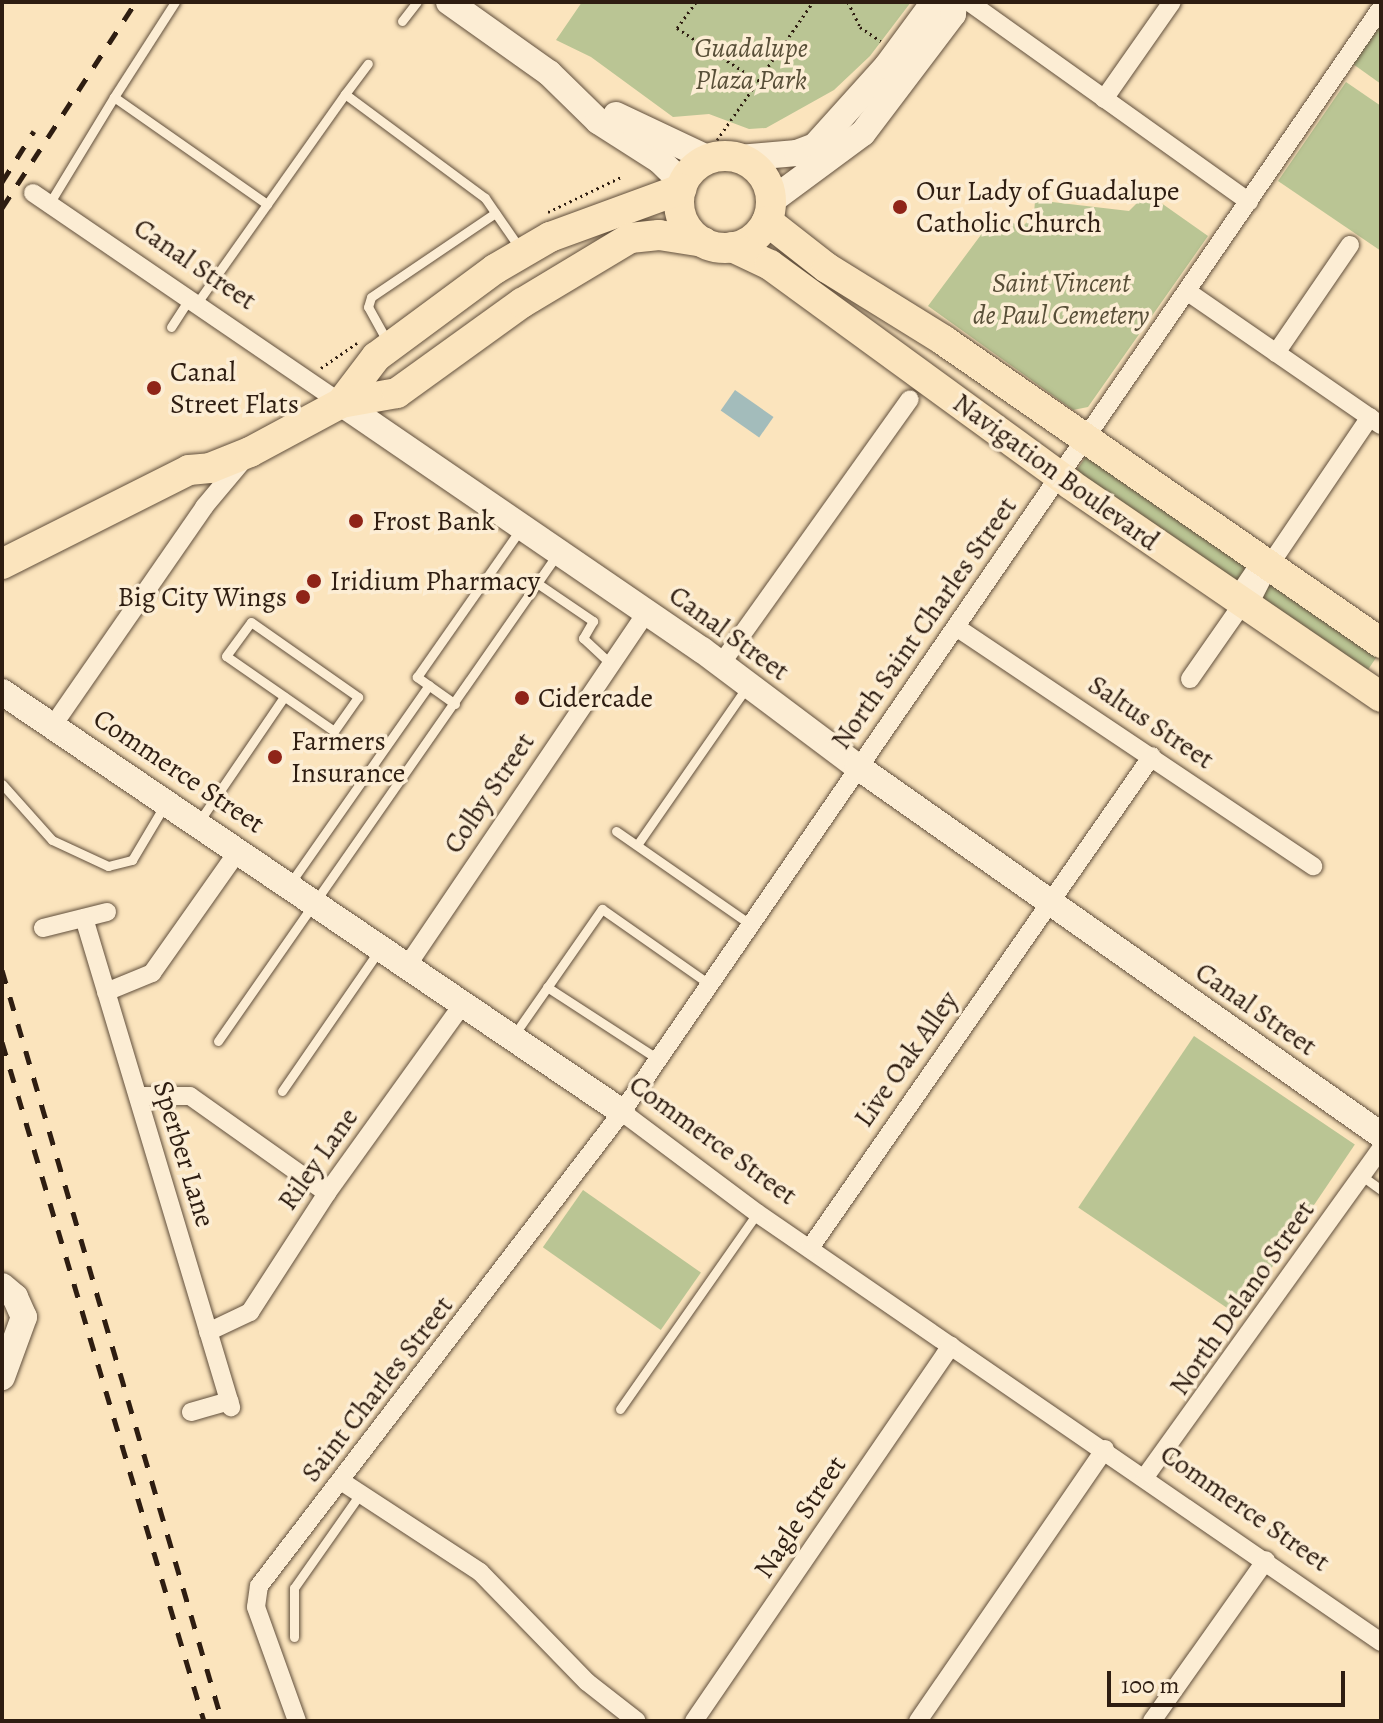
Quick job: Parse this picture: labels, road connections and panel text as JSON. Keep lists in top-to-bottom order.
{
  "streets": {
    "main road": ["Navigation Boulevard"],
    "street": [
      "Canal Street",
      "North Saint Charles Street",
      "Saltus Street",
      "Commerce Street",
      "Colby Street",
      "Live Oak Alley",
      "Sperber Lane",
      "Riley Lane",
      "North Delano Street",
      "Saint Charles Street",
      "Nagle Street"
    ]
  },
  "crossings": [
    ["Canal Street", "Navigation Boulevard"],
    ["Canal Street", "North Saint Charles Street"],
    ["Canal Street", "Colby Street"],
    ["Canal Street", "Live Oak Alley"],
    ["Navigation Boulevard", "North Saint Charles Street"],
    ["North Saint Charles Street", "Saltus Street"],
    ["North Saint Charles Street", "Commerce Street"],
    ["North Saint Charles Street", "Saint Charles Street"],
    ["Saltus Street", "Live Oak Alley"],
    ["Commerce Street", "Colby Street"],
    ["Commerce Street", "Live Oak Alley"],
    ["Commerce Street", "Riley Lane"],
    ["Commerce Street", "North Delano Street"],
    ["Commerce Street", "Saint Charles Street"],
    ["Commerce Street", "Nagle Street"],
    ["Sperber Lane", "Riley Lane"]
  ],
  "parks": ["Guadalupe Plaza Park", "Saint Vincent de Paul Cemetery"],
  "places": [
    "Our Lady of Guadalupe Catholic Church",
    "Canal Street Flats",
    "Frost Bank",
    "Iridium Pharmacy",
    "Big City Wings",
    "Cidercade",
    "Farmers Insurance"
  ],
  "scale_bar": "100 m"
}
